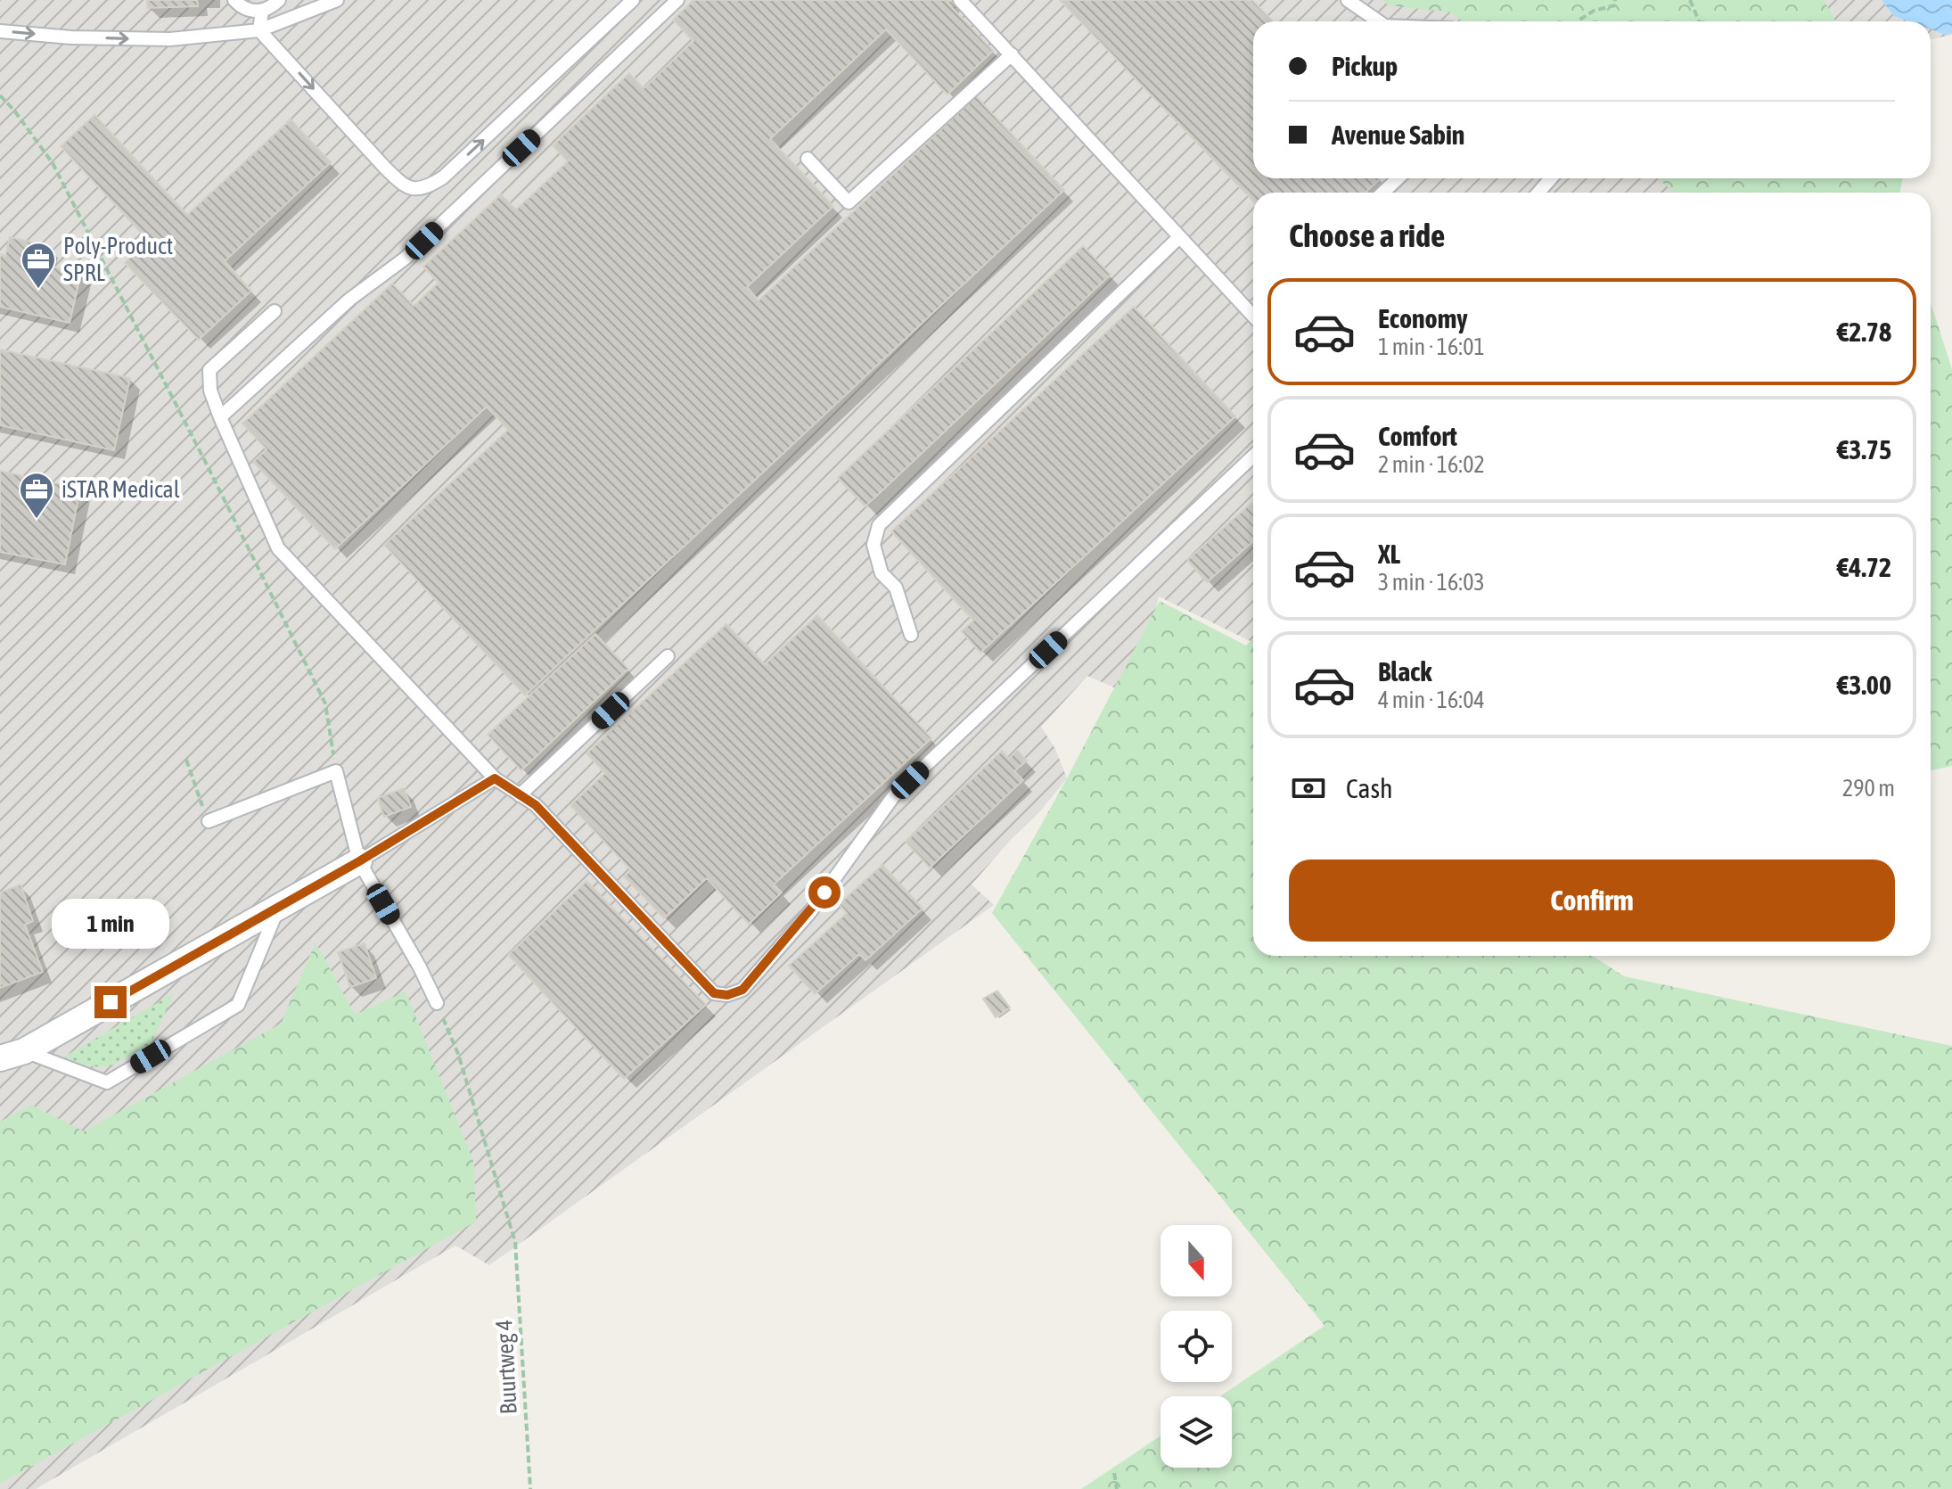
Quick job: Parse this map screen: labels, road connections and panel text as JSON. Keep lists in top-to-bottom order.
{
  "streets": {
    "path": ["Buurtweg 4"]
  },
  "places": {
    "office": ["Poly-Product SPRL", "iSTAR Medical"]
  },
  "north": "bottom",
  "page": {
    "banner": ["Pickup", "Avenue Sabin"],
    "heading": "Choose a ride",
    "list": [
      {
        "name": "Economy",
        "note": "1 min · 16:01",
        "value": "€2.78"
      },
      {
        "name": "Comfort",
        "note": "2 min · 16:02",
        "value": "€3.75"
      },
      {
        "name": "XL",
        "note": "3 min · 16:03",
        "value": "€4.72"
      },
      {
        "name": "Black",
        "note": "4 min · 16:04",
        "value": "€3.00"
      }
    ],
    "pay": ["Cash", "290 m"],
    "buttons": "Confirm",
    "bubble": "1 min"
  }
}
